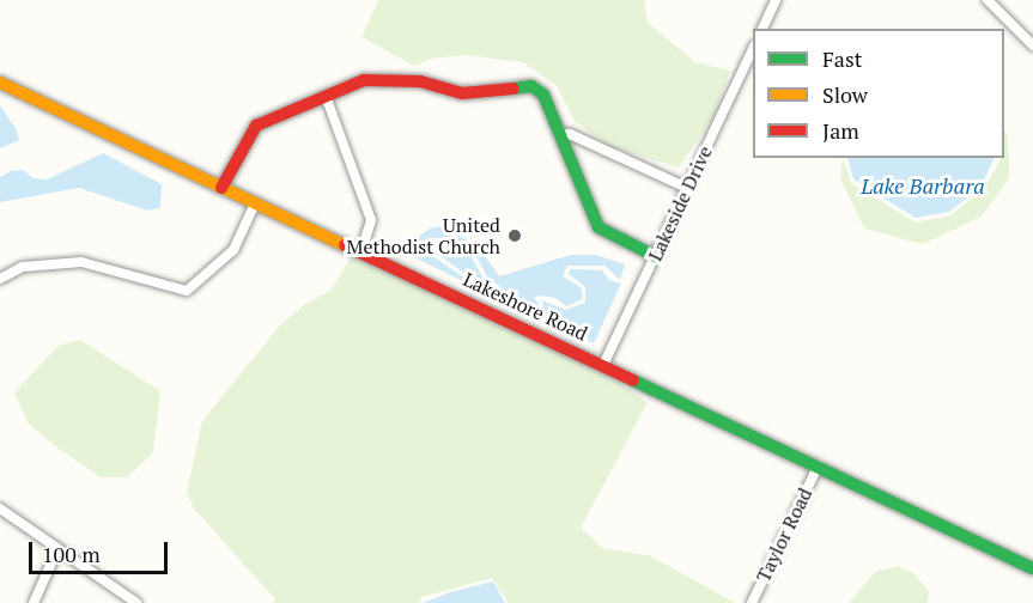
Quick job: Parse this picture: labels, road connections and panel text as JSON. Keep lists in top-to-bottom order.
{
  "streets": {
    "street": ["Lakeside Drive", "Lakeshore Road", "Taylor Road"]
  },
  "crossings": [
    ["Lakeside Drive", "Lakeshore Road"],
    ["Lakeshore Road", "Taylor Road"]
  ],
  "water": ["Lake Barbara"],
  "places": ["United Methodist Church"],
  "legend": ["Fast", "Slow", "Jam"],
  "scale_bar": "100 m"
}
